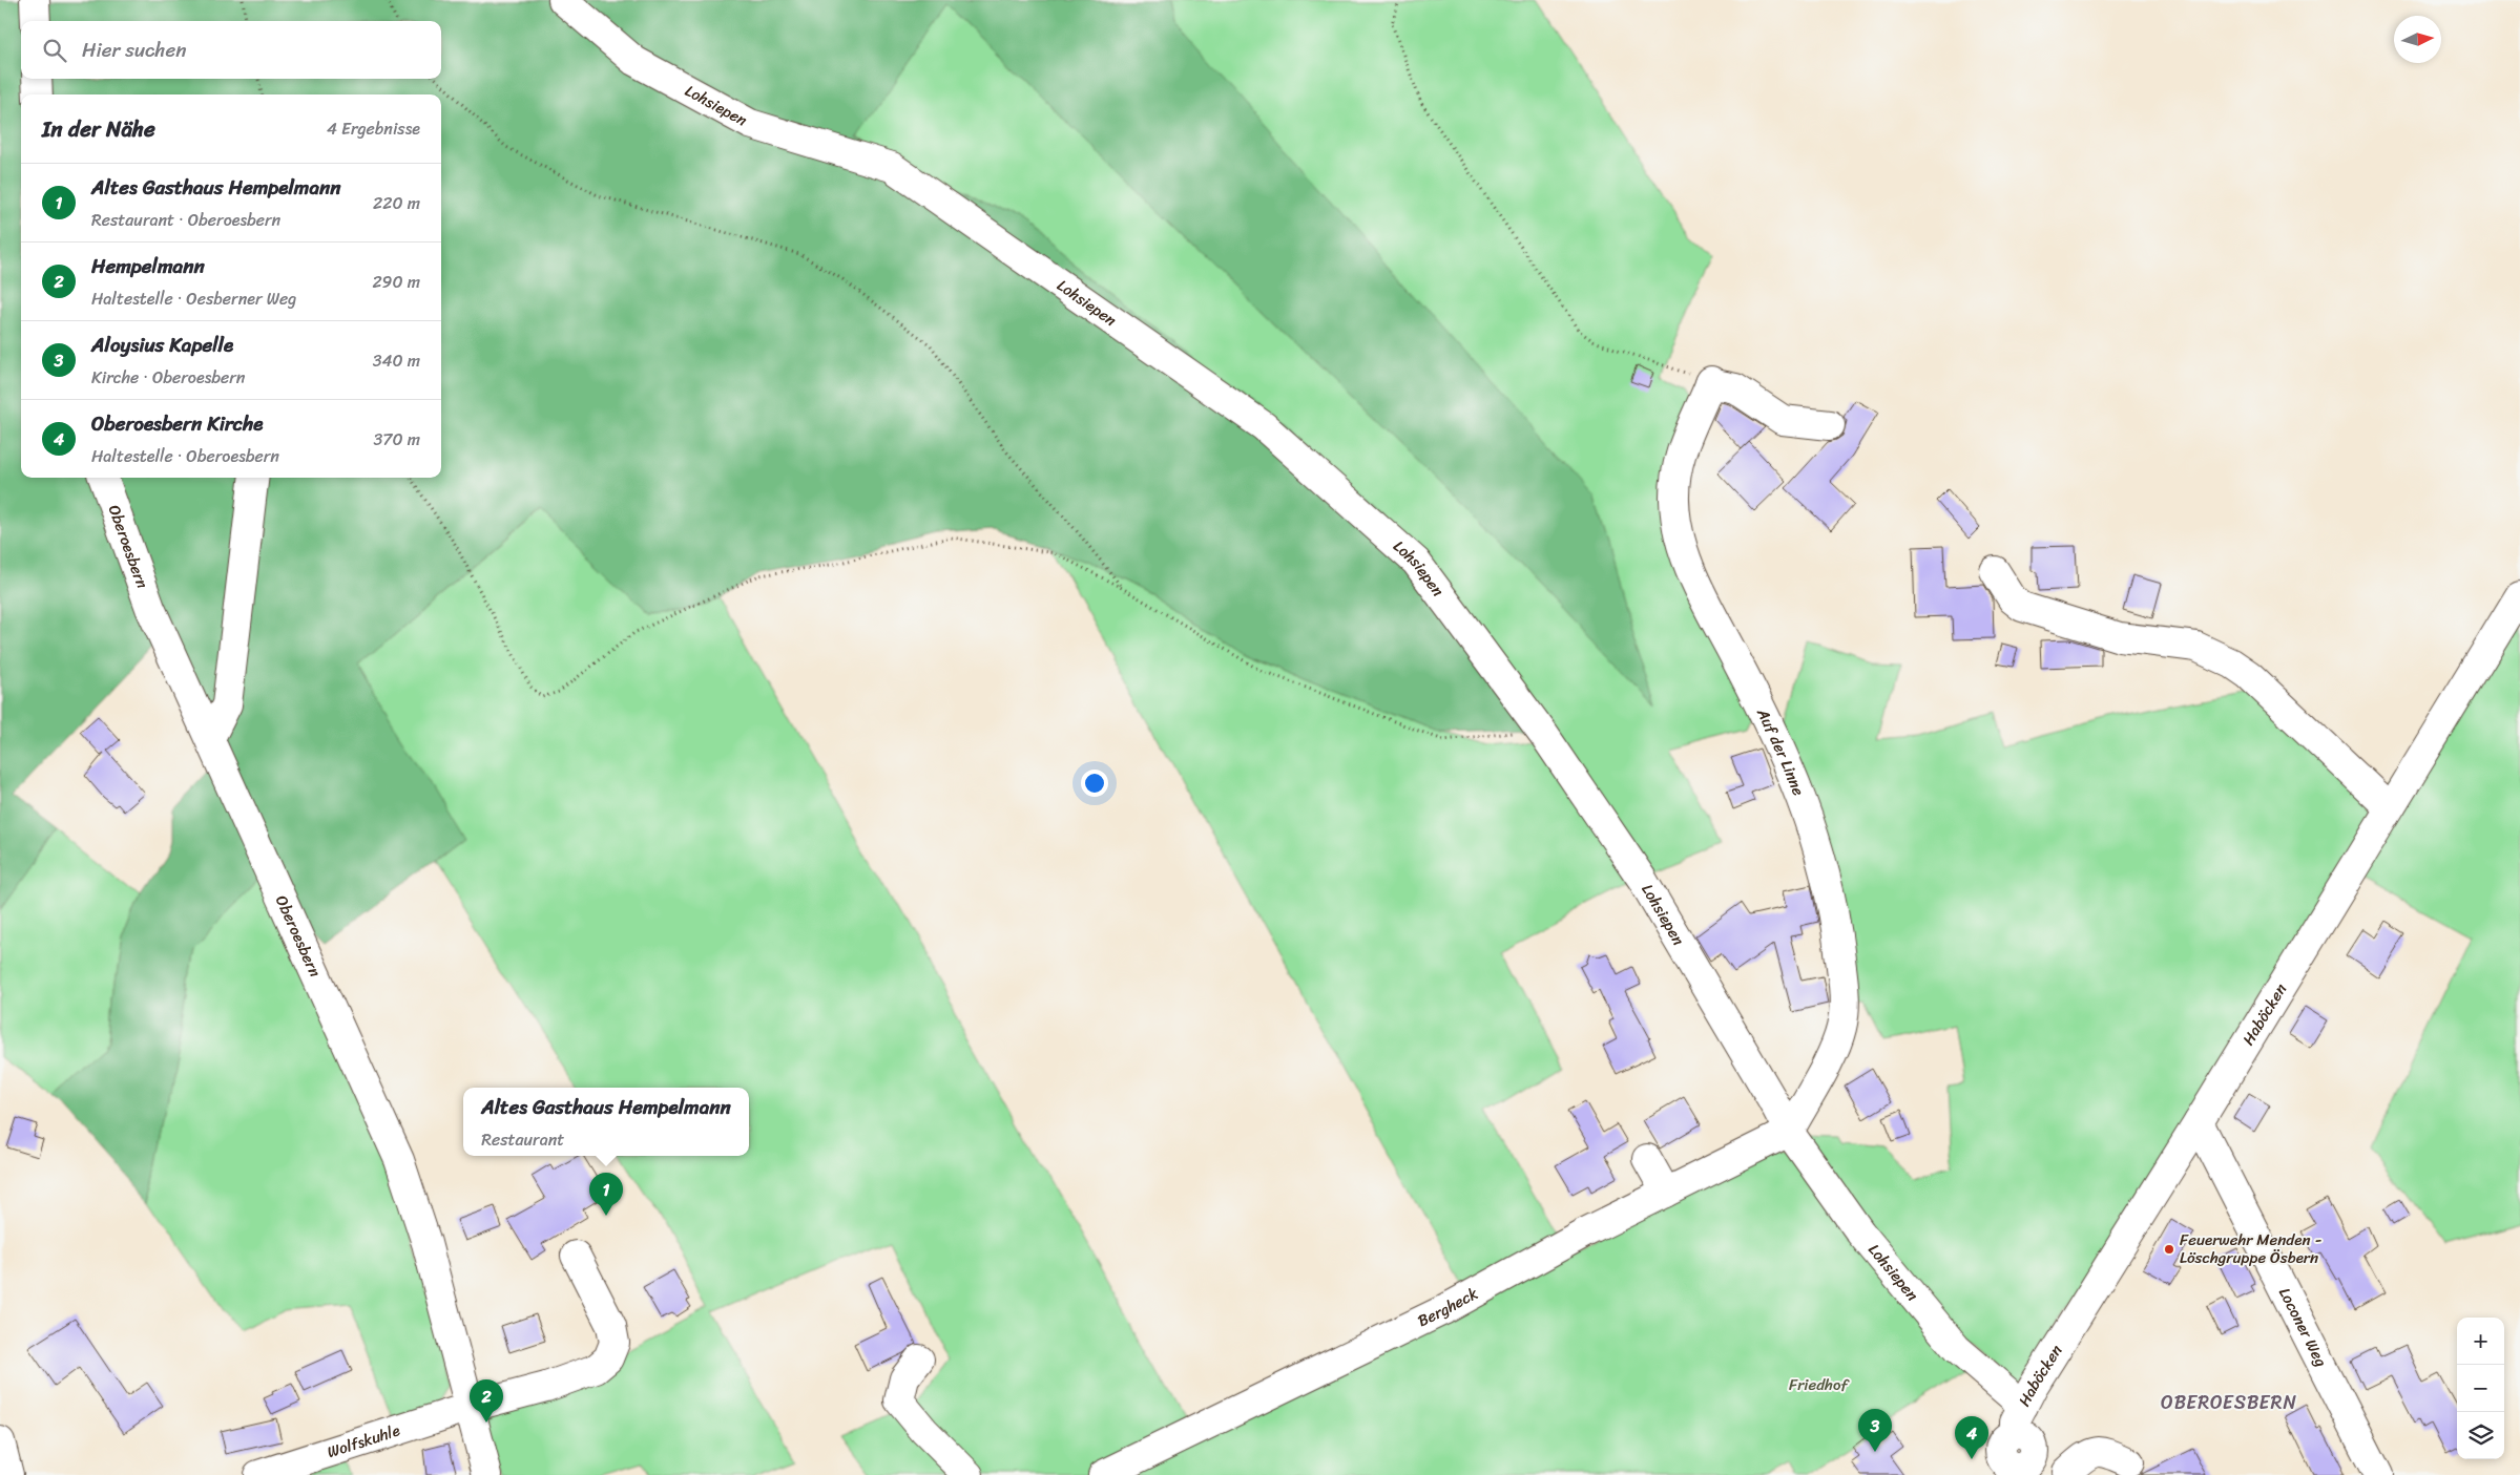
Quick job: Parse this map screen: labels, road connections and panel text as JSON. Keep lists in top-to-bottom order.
{
  "streets": {
    "street": [
      "Lohsiepen",
      "Oberoesbern",
      "Auf der Linne",
      "Haböcken",
      "Bergheck",
      "Loconer Weg",
      "Wolfskuhle"
    ]
  },
  "crossings": [
    ["Lohsiepen", "Auf der Linne"],
    ["Lohsiepen", "Haböcken"],
    ["Lohsiepen", "Bergheck"],
    ["Oberoesbern", "Wolfskuhle"],
    ["Auf der Linne", "Bergheck"],
    ["Haböcken", "Loconer Weg"]
  ],
  "districts": ["OBEROESBERN"],
  "parks": ["Friedhof"],
  "places": ["Feuerwehr Menden - Löschgruppe Ösbern"],
  "north": "right",
  "page": {
    "search": "Hier suchen",
    "heading": ["In der Nähe", "4 Ergebnisse"],
    "list": [
      {
        "mark": "1",
        "name": "Altes Gasthaus Hempelmann",
        "note": "Restaurant · Oberoesbern",
        "value": "220 m"
      },
      {
        "mark": "2",
        "name": "Hempelmann",
        "note": "Haltestelle · Oesberner Weg",
        "value": "290 m"
      },
      {
        "mark": "3",
        "name": "Aloysius Kapelle",
        "note": "Kirche · Oberoesbern",
        "value": "340 m"
      },
      {
        "mark": "4",
        "name": "Oberoesbern Kirche",
        "note": "Haltestelle · Oberoesbern",
        "value": "370 m"
      }
    ],
    "popup": ["Altes Gasthaus Hempelmann", "Restaurant"],
    "pins": [
      "1",
      "2",
      "3",
      "4"
    ],
    "map_buttons": ["+", "−"]
  }
}
